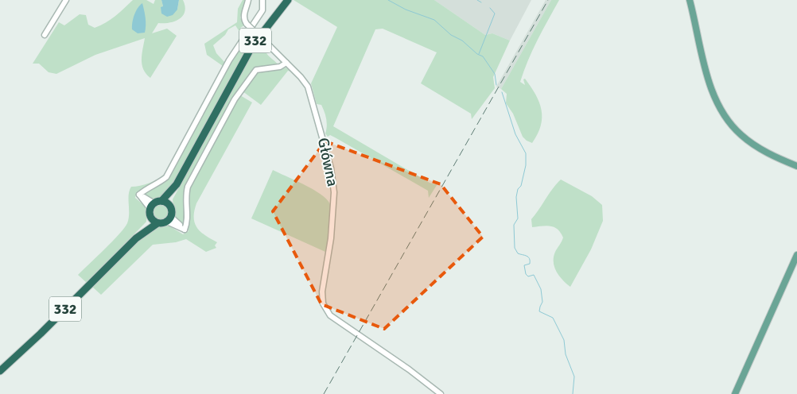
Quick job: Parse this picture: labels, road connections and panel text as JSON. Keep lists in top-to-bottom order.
{
  "streets": {
    "highway": ["332"],
    "street": ["Główna"]
  }
}
